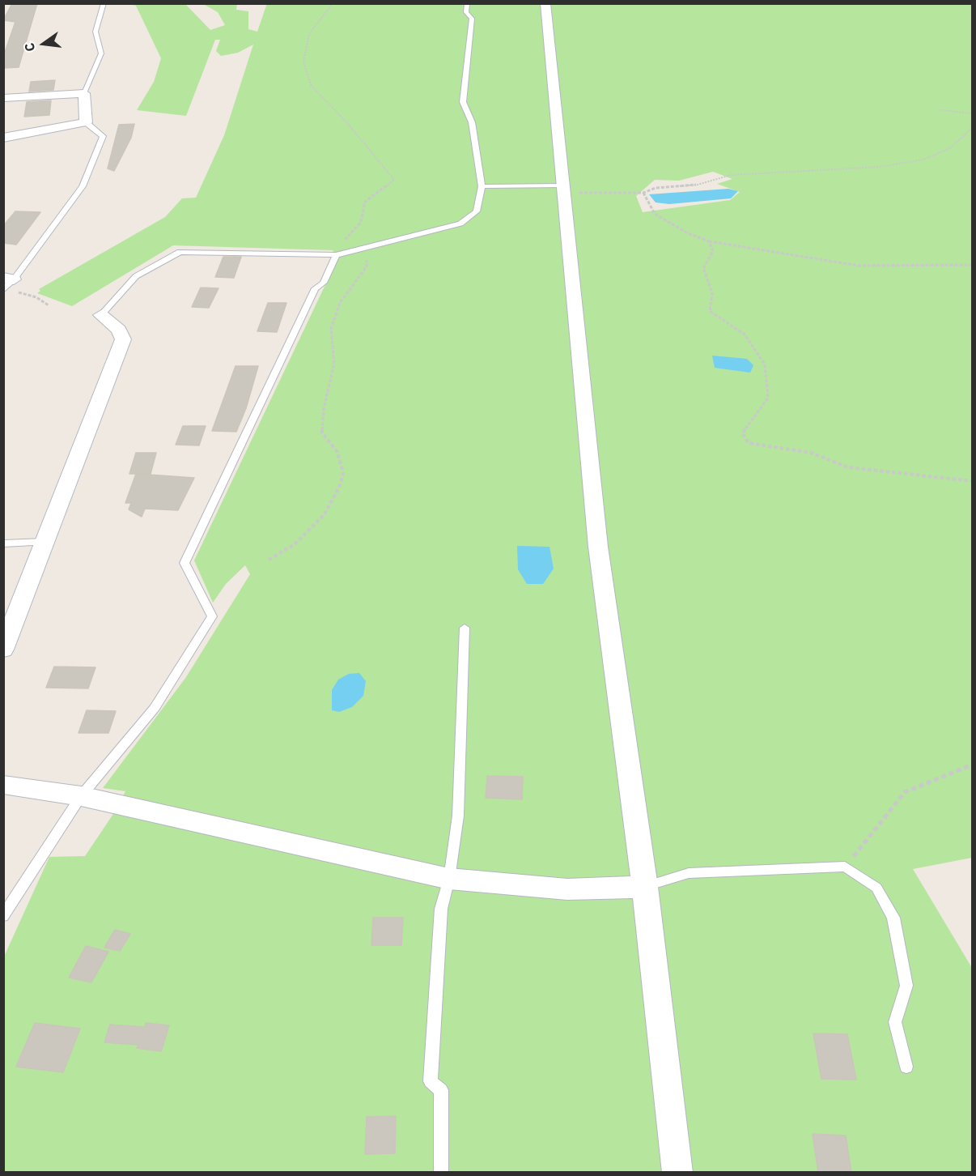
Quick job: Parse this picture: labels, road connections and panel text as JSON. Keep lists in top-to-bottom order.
{
  "north": "left"
}
